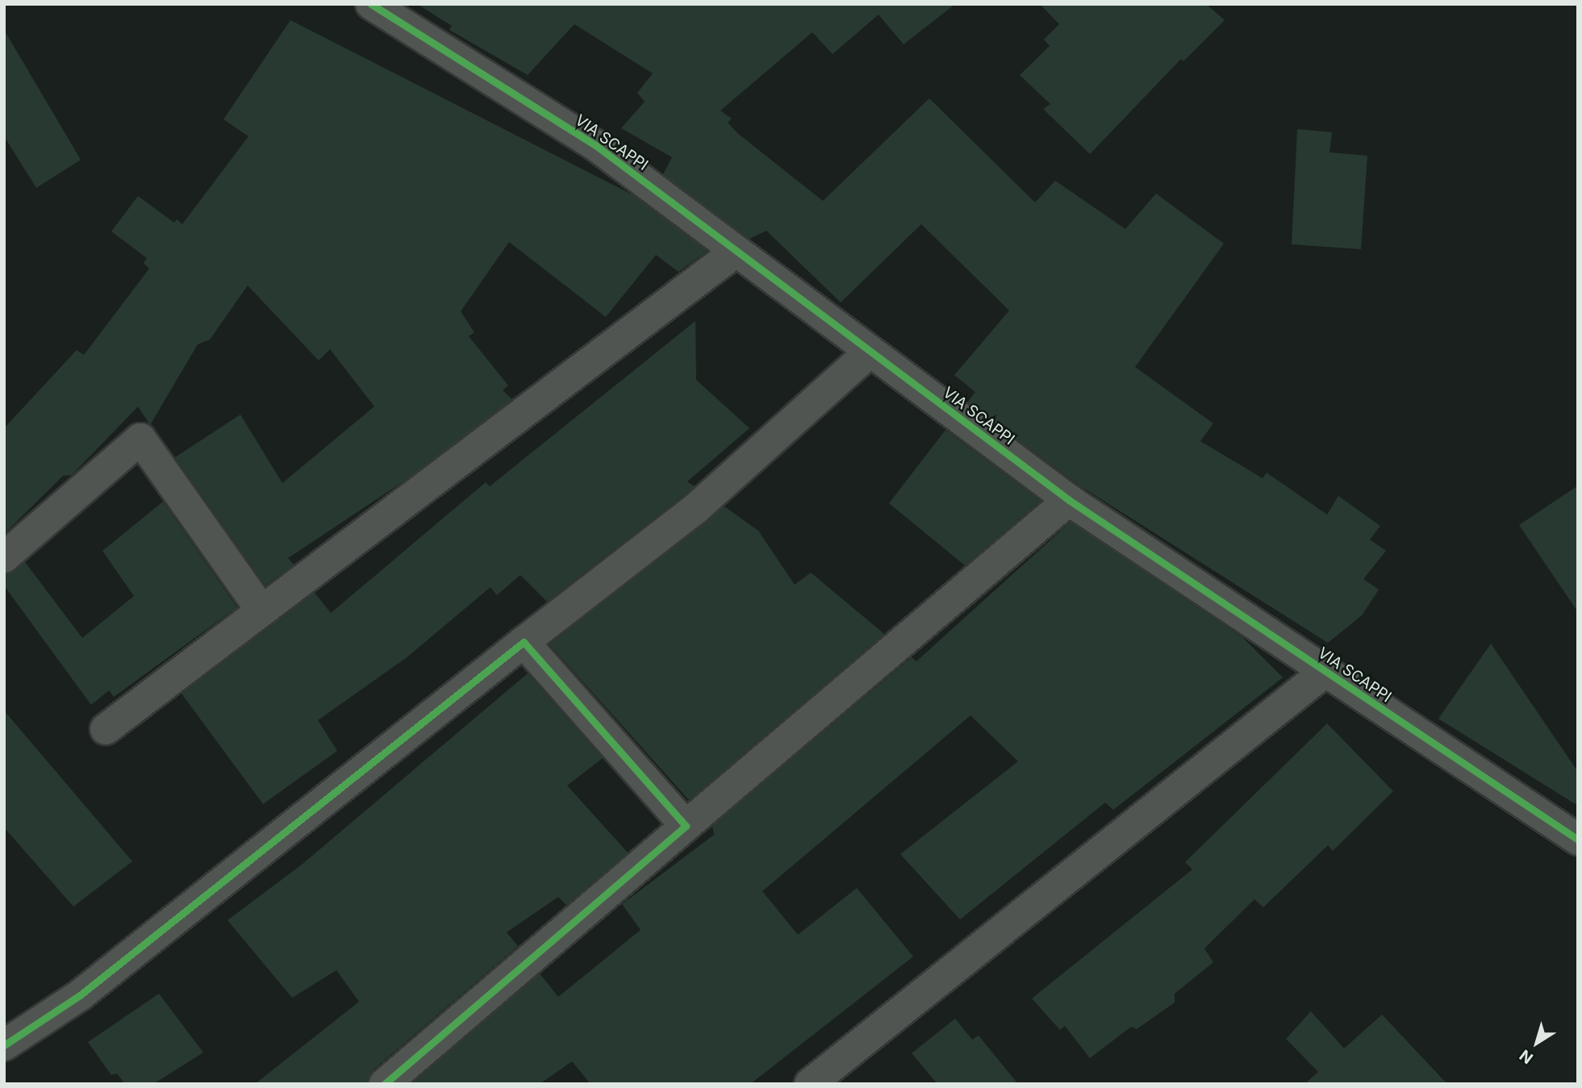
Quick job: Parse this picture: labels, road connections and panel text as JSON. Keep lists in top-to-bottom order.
{
  "streets": {
    "street": ["VIA SCAPPI"]
  },
  "north": "bottom left"
}
